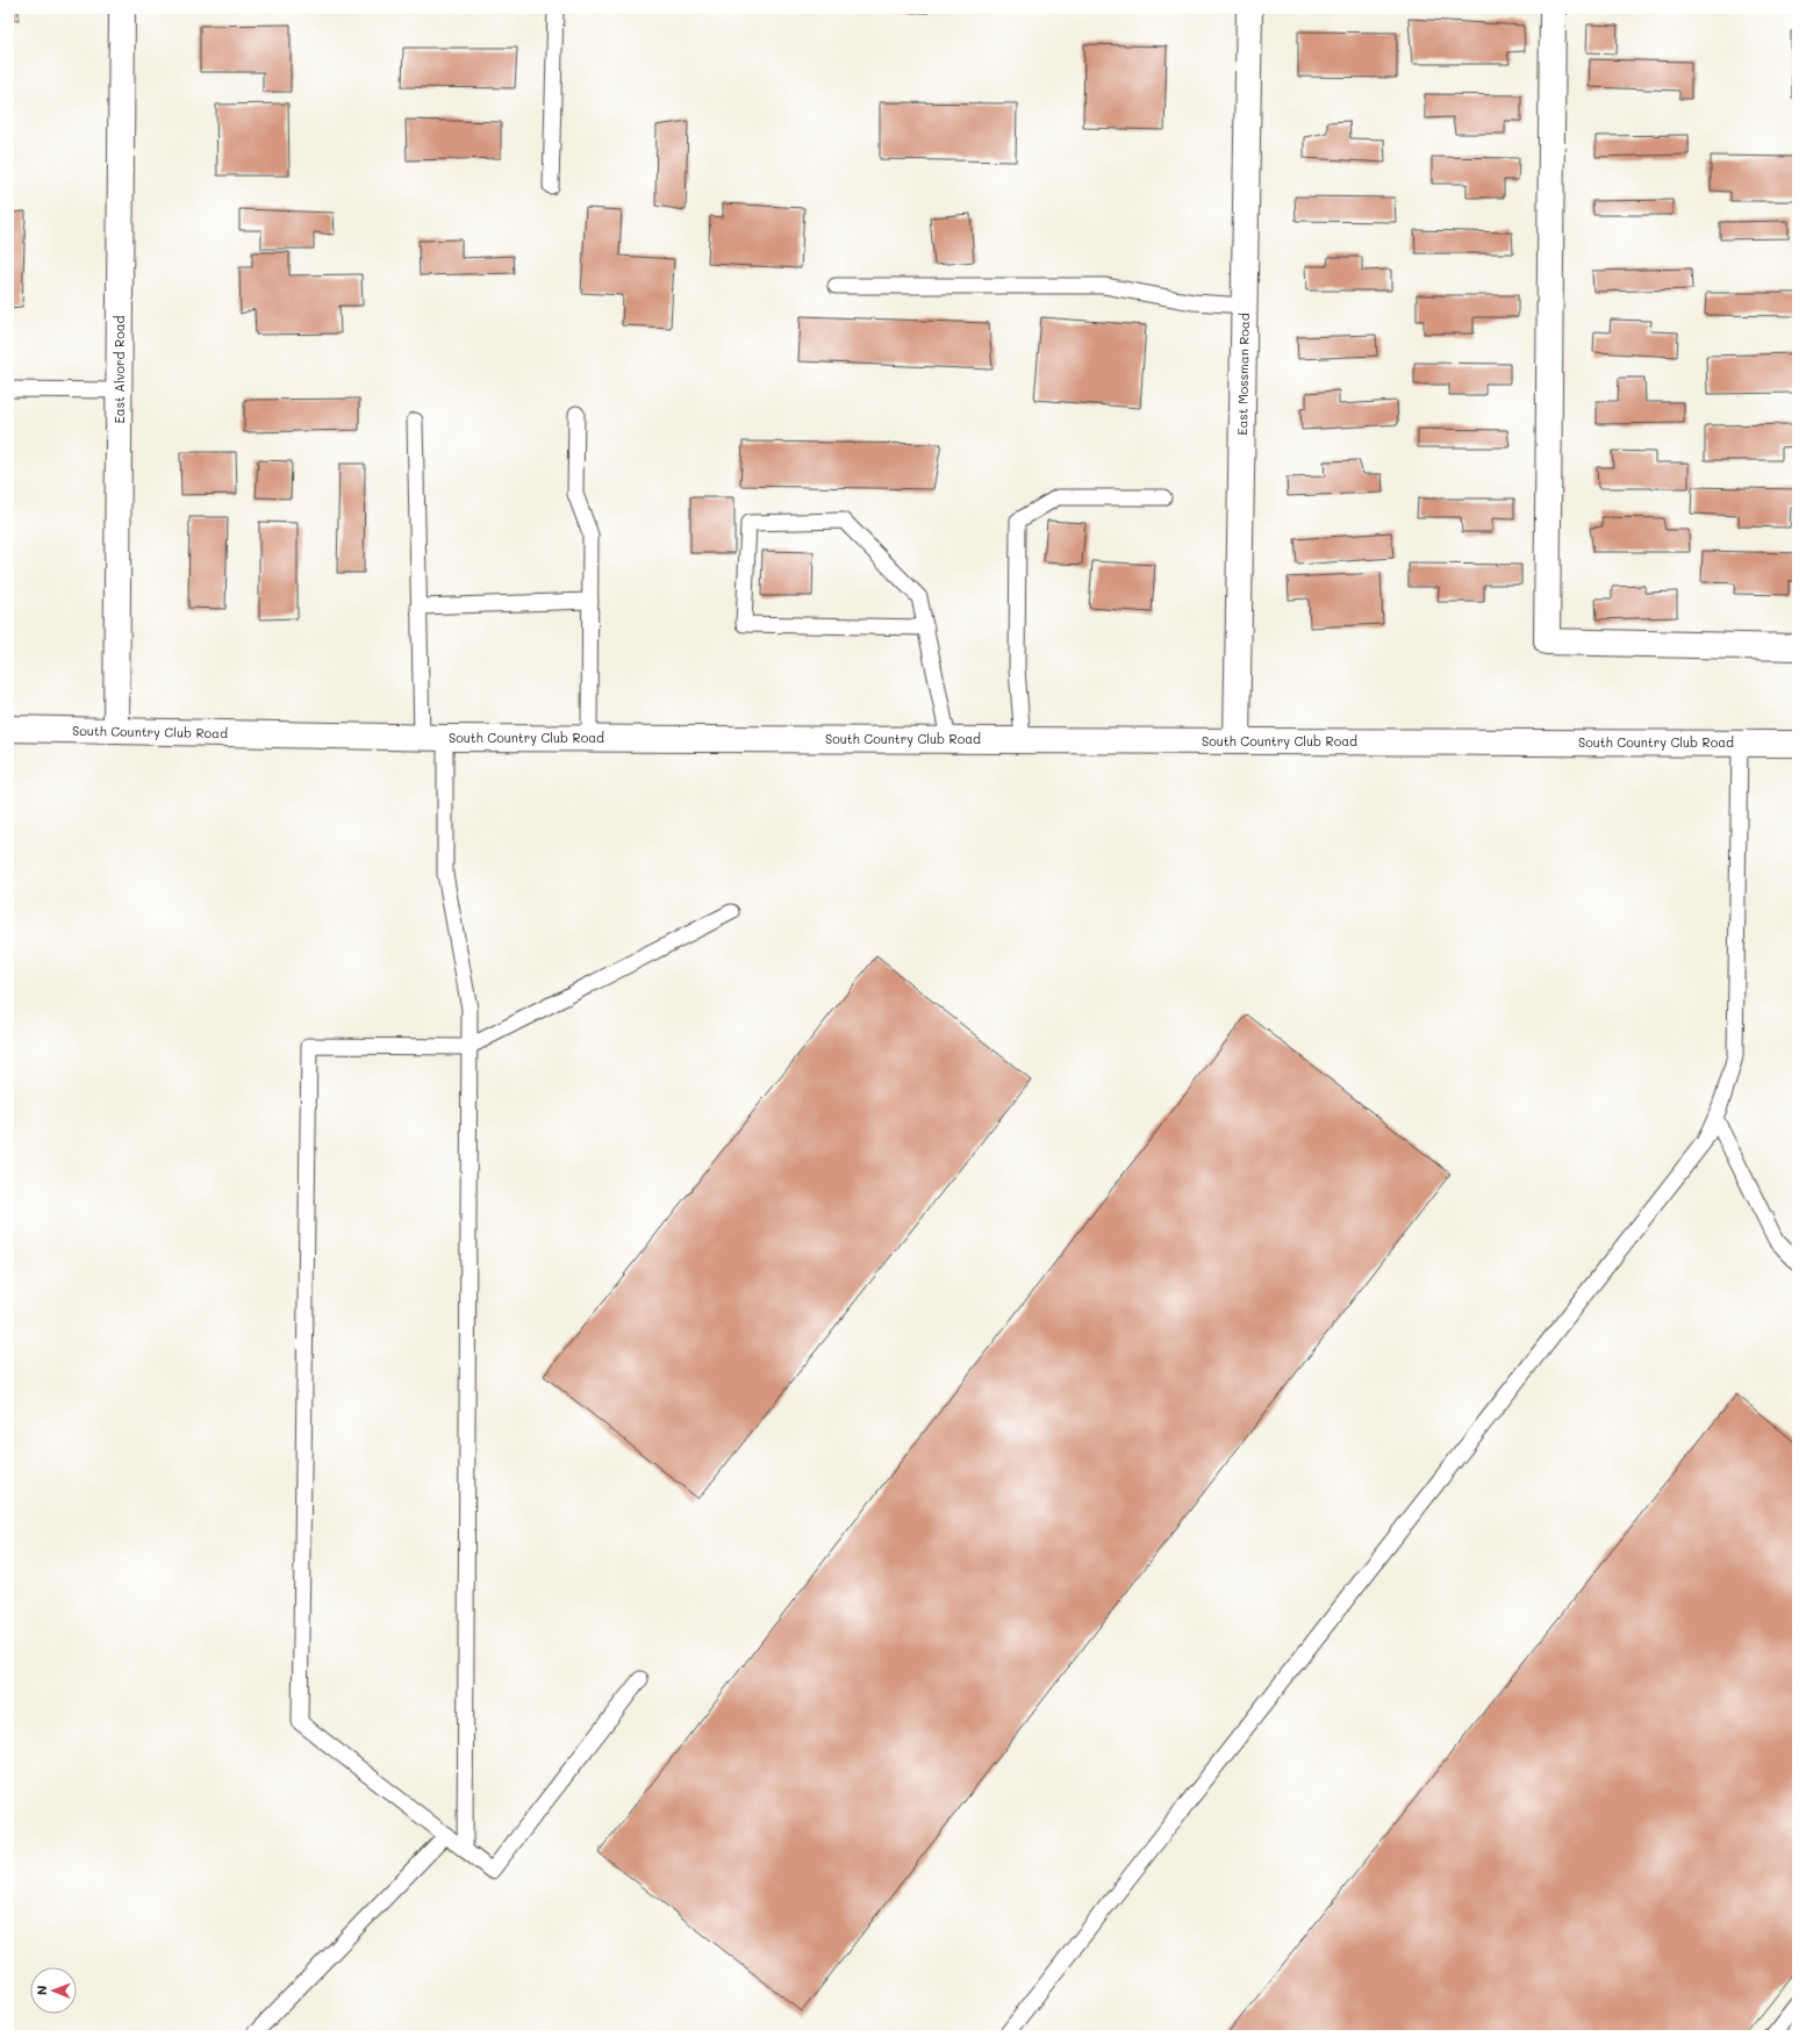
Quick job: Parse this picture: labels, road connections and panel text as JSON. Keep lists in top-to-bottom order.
{
  "streets": {
    "street": ["East Alvord Road", "East Mossman Road", "South Country Club Road"]
  },
  "crossings": [
    ["East Alvord Road", "South Country Club Road"],
    ["East Mossman Road", "South Country Club Road"]
  ],
  "north": "left"
}
